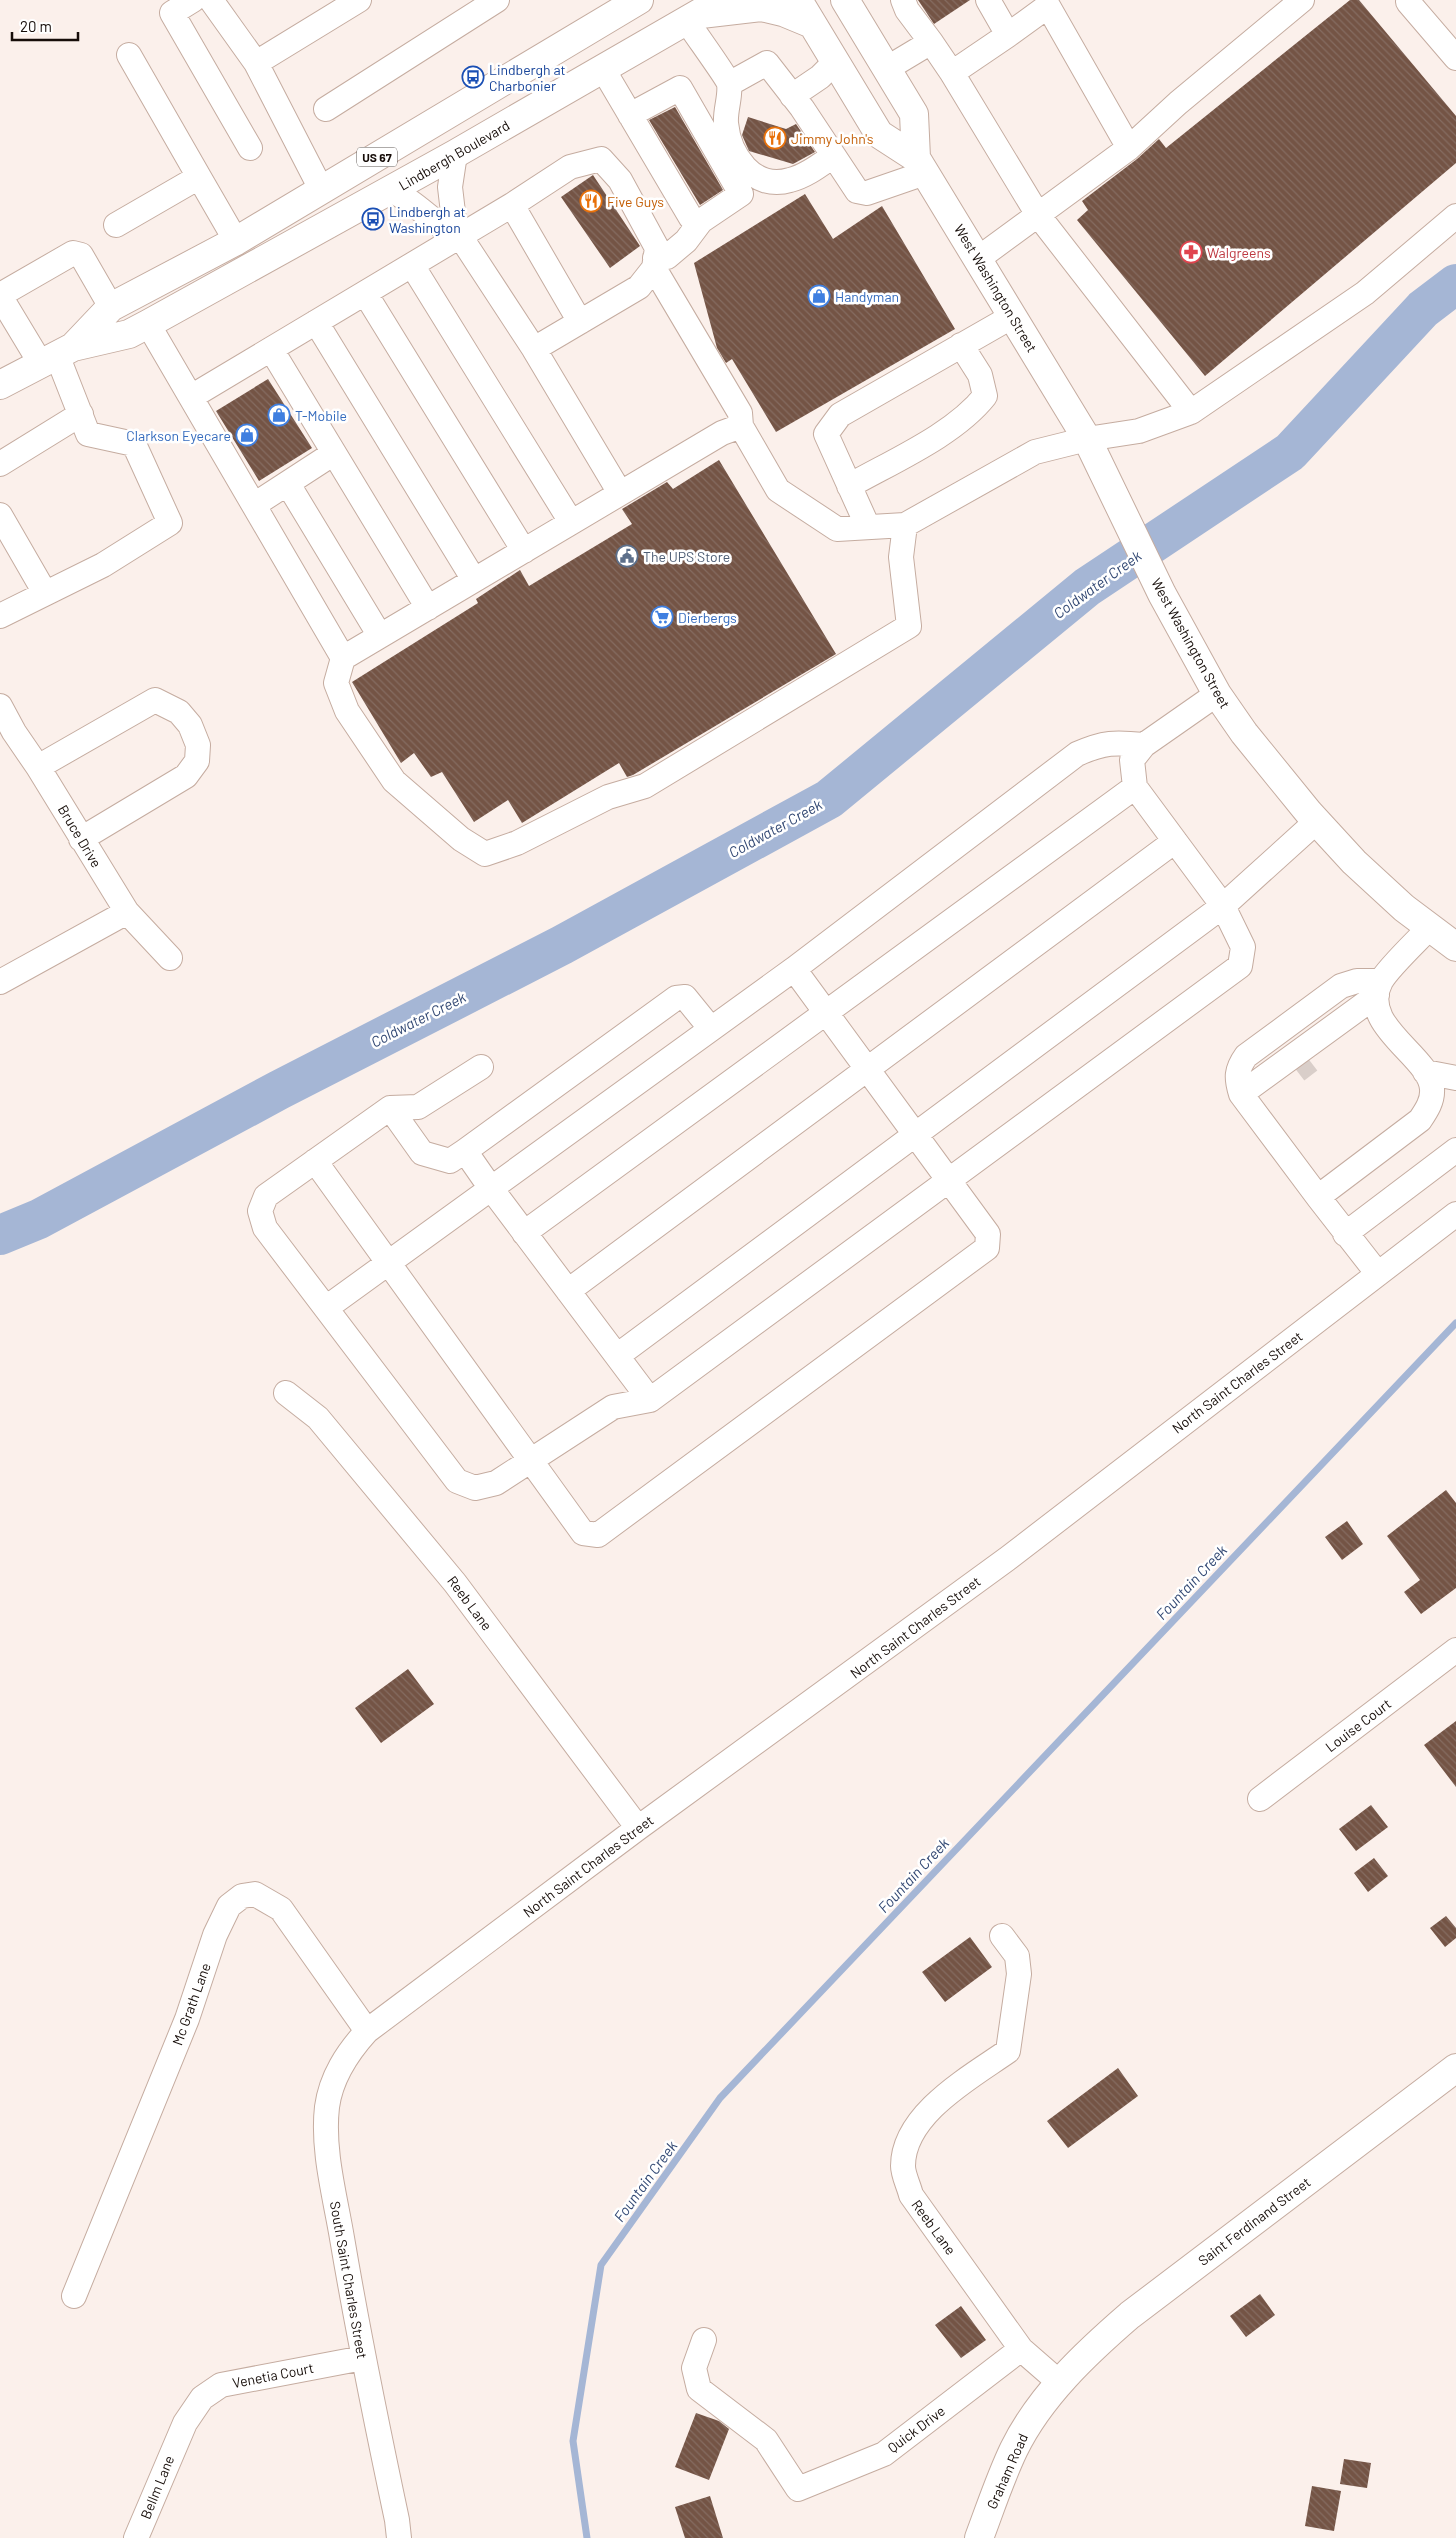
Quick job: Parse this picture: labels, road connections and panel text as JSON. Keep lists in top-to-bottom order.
{
  "streets": {
    "main road": [
      "Lindbergh Boulevard",
      "US 67",
      "West Washington Street",
      "Saint Ferdinand Street",
      "Graham Road"
    ],
    "street": [
      "Bruce Drive",
      "North Saint Charles Street",
      "Reeb Lane",
      "Louise Court",
      "Mc Grath Lane",
      "South Saint Charles Street",
      "Venetia Court",
      "Quick Drive",
      "Bellm Lane"
    ]
  },
  "crossings": [
    ["North Saint Charles Street", "Reeb Lane"],
    ["North Saint Charles Street", "Mc Grath Lane"],
    ["North Saint Charles Street", "South Saint Charles Street"],
    ["Reeb Lane", "Saint Ferdinand Street"],
    ["Reeb Lane", "Quick Drive"],
    ["Reeb Lane", "Graham Road"],
    ["Mc Grath Lane", "South Saint Charles Street"],
    ["Saint Ferdinand Street", "Graham Road"],
    ["South Saint Charles Street", "Venetia Court"],
    ["Venetia Court", "Bellm Lane"]
  ],
  "water": ["Coldwater Creek", "Fountain Creek"],
  "places": {
    "bus stop": ["Lindbergh at Charbonier", "Lindbergh at Washington"],
    "restaurant": ["Jimmy John's", "Five Guys"],
    "pharmacy": ["Walgreens"],
    "shop": ["Handyman", "T-Mobile", "Clarkson Eyecare"],
    "public building": ["The UPS Store"],
    "supermarket": ["Dierbergs"]
  },
  "scale_bar": "20 m"
}
